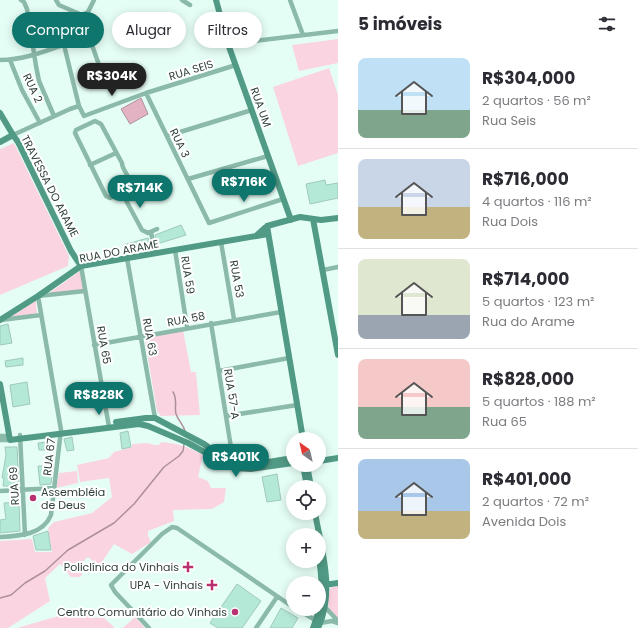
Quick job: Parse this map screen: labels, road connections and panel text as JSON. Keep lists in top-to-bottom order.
{
  "streets": {
    "street": [
      "RUA SEIS",
      "RUA 2",
      "RUA UM",
      "RUA 3",
      "TRAVESSA DO ARAME",
      "RUA DO ARAME",
      "RUA 59",
      "RUA 53",
      "RUA 58",
      "RUA 63",
      "RUA 65",
      "RUA 57-A",
      "RUA 67",
      "RUA 69"
    ]
  },
  "crossings": [
    ["RUA SEIS", "RUA UM"],
    ["RUA SEIS", "RUA 3"],
    ["RUA UM", "RUA 3"],
    ["TRAVESSA DO ARAME", "RUA DO ARAME"],
    ["TRAVESSA DO ARAME", "RUA 65"],
    ["RUA DO ARAME", "RUA 59"],
    ["RUA DO ARAME", "RUA 53"],
    ["RUA DO ARAME", "RUA 63"],
    ["RUA DO ARAME", "RUA 65"],
    ["RUA DO ARAME", "RUA 67"],
    ["RUA 59", "RUA 58"],
    ["RUA 53", "RUA 58"],
    ["RUA 58", "RUA 63"],
    ["RUA 58", "RUA 65"],
    ["RUA 58", "RUA 57-A"],
    ["RUA 67", "RUA 69"]
  ],
  "places": {
    "other": ["Assembléia de Deus", "Centro Comunitário do Vinhais"],
    "health": ["Policlínica do Vinhais", "UPA - Vinhais"]
  },
  "north": "top left",
  "page": {
    "heading": "5 imóveis",
    "chip": ["Comprar", "Alugar", "Filtros"],
    "list": [
      {
        "name": "R$304,000",
        "note": "2 quartos · 56 m² · Rua Seis"
      },
      {
        "name": "R$716,000",
        "note": "4 quartos · 116 m² · Rua Dois"
      },
      {
        "name": "R$714,000",
        "note": "5 quartos · 123 m² · Rua do Arame"
      },
      {
        "name": "R$828,000",
        "note": "5 quartos · 188 m² · Rua 65"
      },
      {
        "name": "R$401,000",
        "note": "2 quartos · 72 m² · Avenida Dois"
      }
    ],
    "price": [
      "R$304K",
      "R$716K",
      "R$714K",
      "R$828K",
      "R$401K"
    ],
    "map_buttons": ["+", "−"]
  }
}
